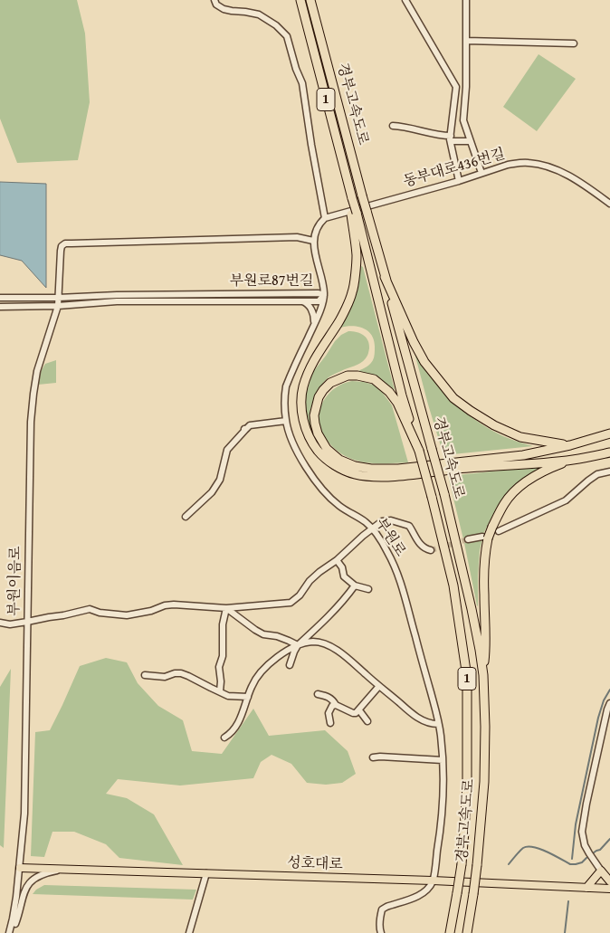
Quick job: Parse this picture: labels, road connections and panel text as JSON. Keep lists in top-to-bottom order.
{
  "streets": {
    "highway": ["1", "경부고속도로"],
    "main road": ["성호대로"],
    "street": [
      "동부대로436번길",
      "부원로87번길",
      "부원로",
      "부원이음로"
    ]
  },
  "crossings": [
    ["부원로87번길", "부원로"],
    ["부원로87번길", "부원이음로"],
    ["부원로", "부원이음로"],
    ["부원로", "성호대로"],
    ["부원이음로", "성호대로"]
  ]
}
